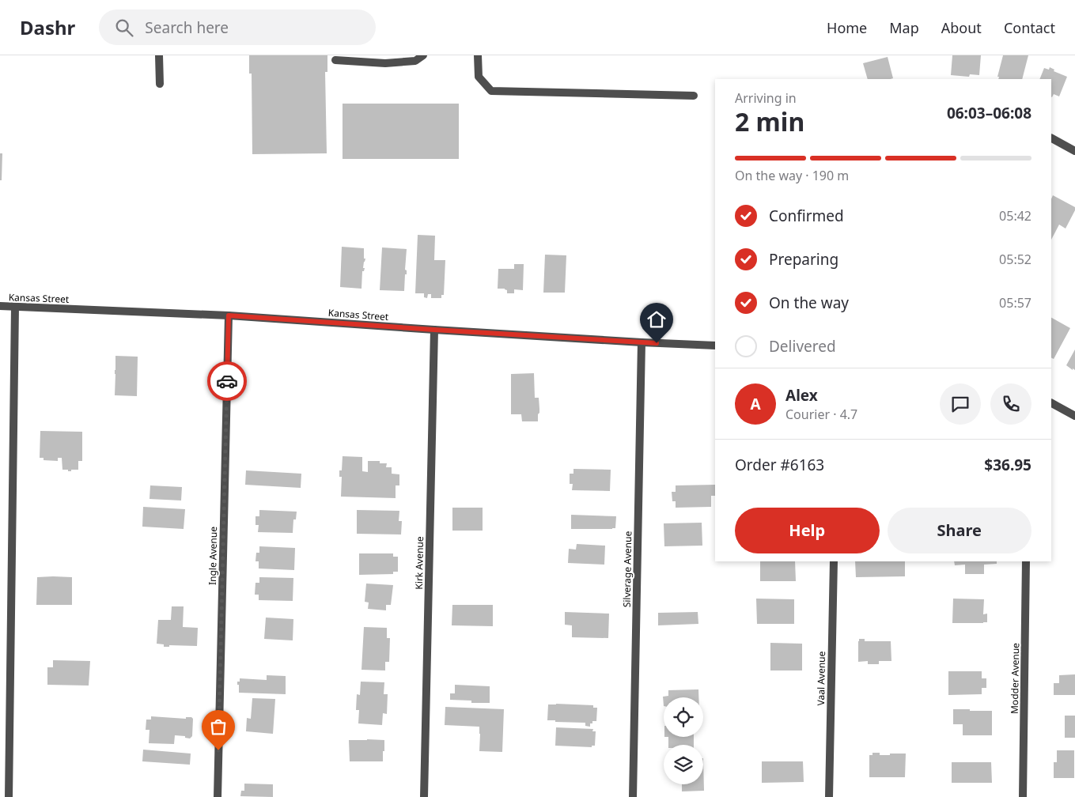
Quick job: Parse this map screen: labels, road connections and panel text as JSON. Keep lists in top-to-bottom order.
{
  "streets": {
    "street": [
      "Kansas Street",
      "Ingle Avenue",
      "Kirk Avenue",
      "Silverage Avenue",
      "Vaal Avenue",
      "Modder Avenue"
    ]
  },
  "crossings": [
    ["Kansas Street", "Ingle Avenue"],
    ["Kansas Street", "Kirk Avenue"],
    ["Kansas Street", "Silverage Avenue"]
  ],
  "page": {
    "header": "Dashr",
    "search": "Search here",
    "nav": [
      "Home",
      "Map",
      "About",
      "Contact"
    ],
    "heading": ["2 min", "Arriving in", "06:03–06:08"],
    "panel": [
      "Alex",
      "Courier · 4.7",
      "Order #6163",
      "$36.95"
    ],
    "bar": "On the way · 190 m",
    "list": [
      ["Confirmed", "05:42"],
      ["Preparing", "05:52"],
      ["On the way", "05:57"],
      "Delivered"
    ],
    "round": "A",
    "buttons": ["Help", "Share"]
  }
}
